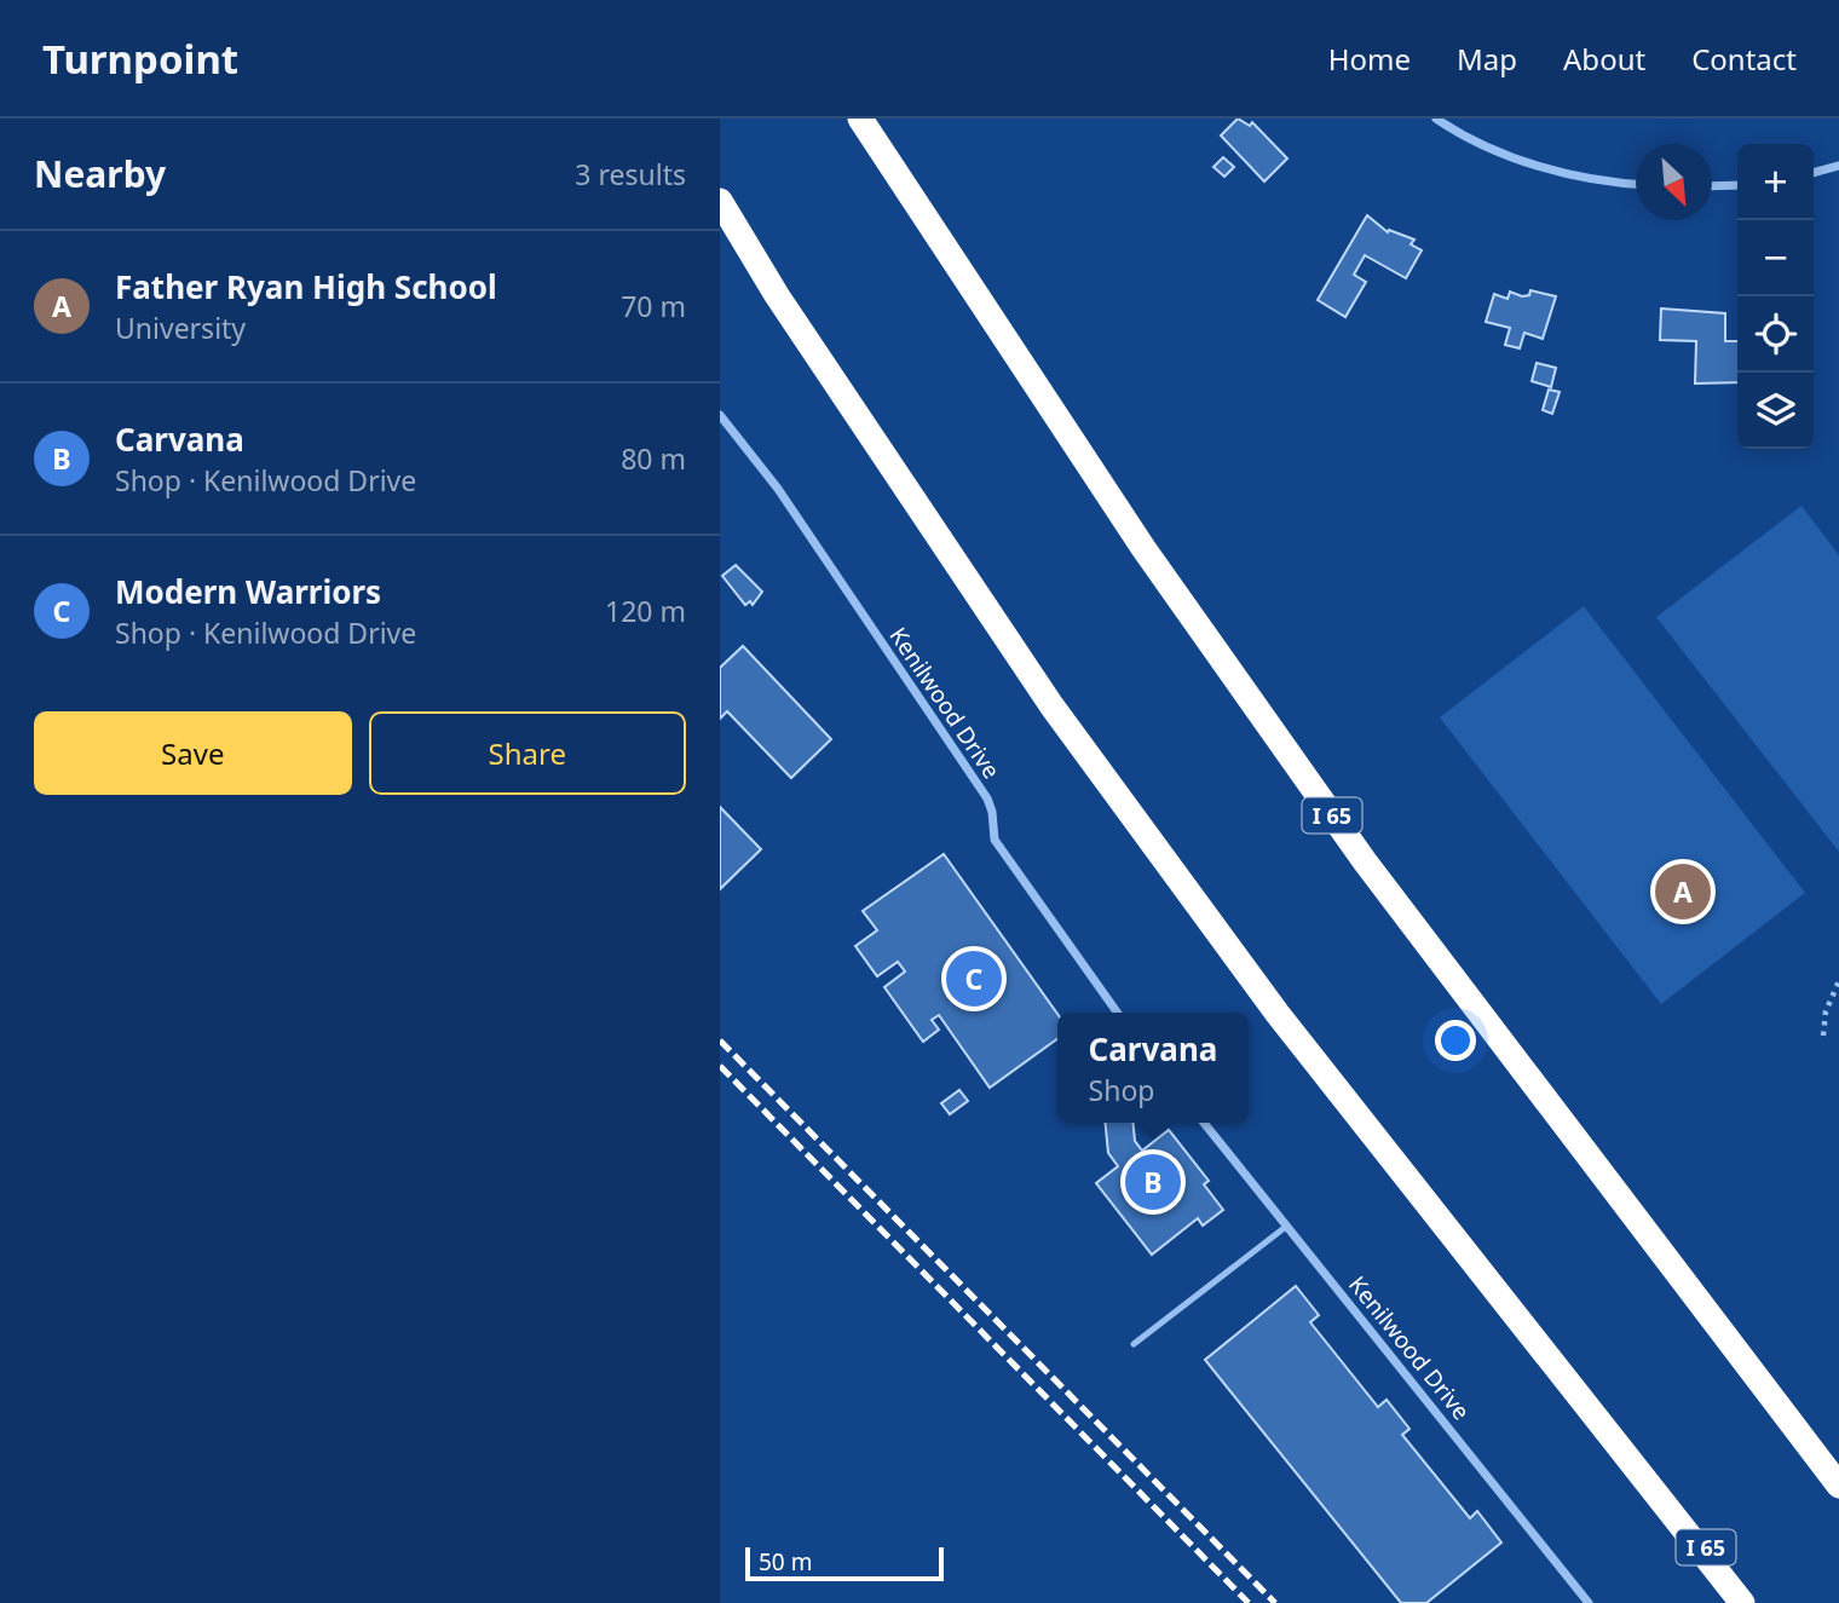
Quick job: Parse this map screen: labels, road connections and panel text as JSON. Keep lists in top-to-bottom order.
{
  "streets": {
    "highway": ["I 65"],
    "street": ["Kenilwood Drive"]
  },
  "scale_bar": "50 m",
  "north": "bottom right",
  "page": {
    "header": "Turnpoint",
    "nav": [
      "Home",
      "Map",
      "About",
      "Contact"
    ],
    "heading": ["Nearby", "3 results"],
    "map_buttons": ["+", "−"],
    "list": [
      {
        "mark": "A",
        "name": "Father Ryan High School",
        "note": "University",
        "value": "70 m"
      },
      {
        "mark": "B",
        "name": "Carvana",
        "note": "Shop · Kenilwood Drive",
        "value": "80 m"
      },
      {
        "mark": "C",
        "name": "Modern Warriors",
        "note": "Shop · Kenilwood Drive",
        "value": "120 m"
      }
    ],
    "buttons": ["Save", "Share"],
    "pins": ["A", "C", "B"],
    "popup": ["Carvana", "Shop"],
    "scale": "50 m"
  }
}
